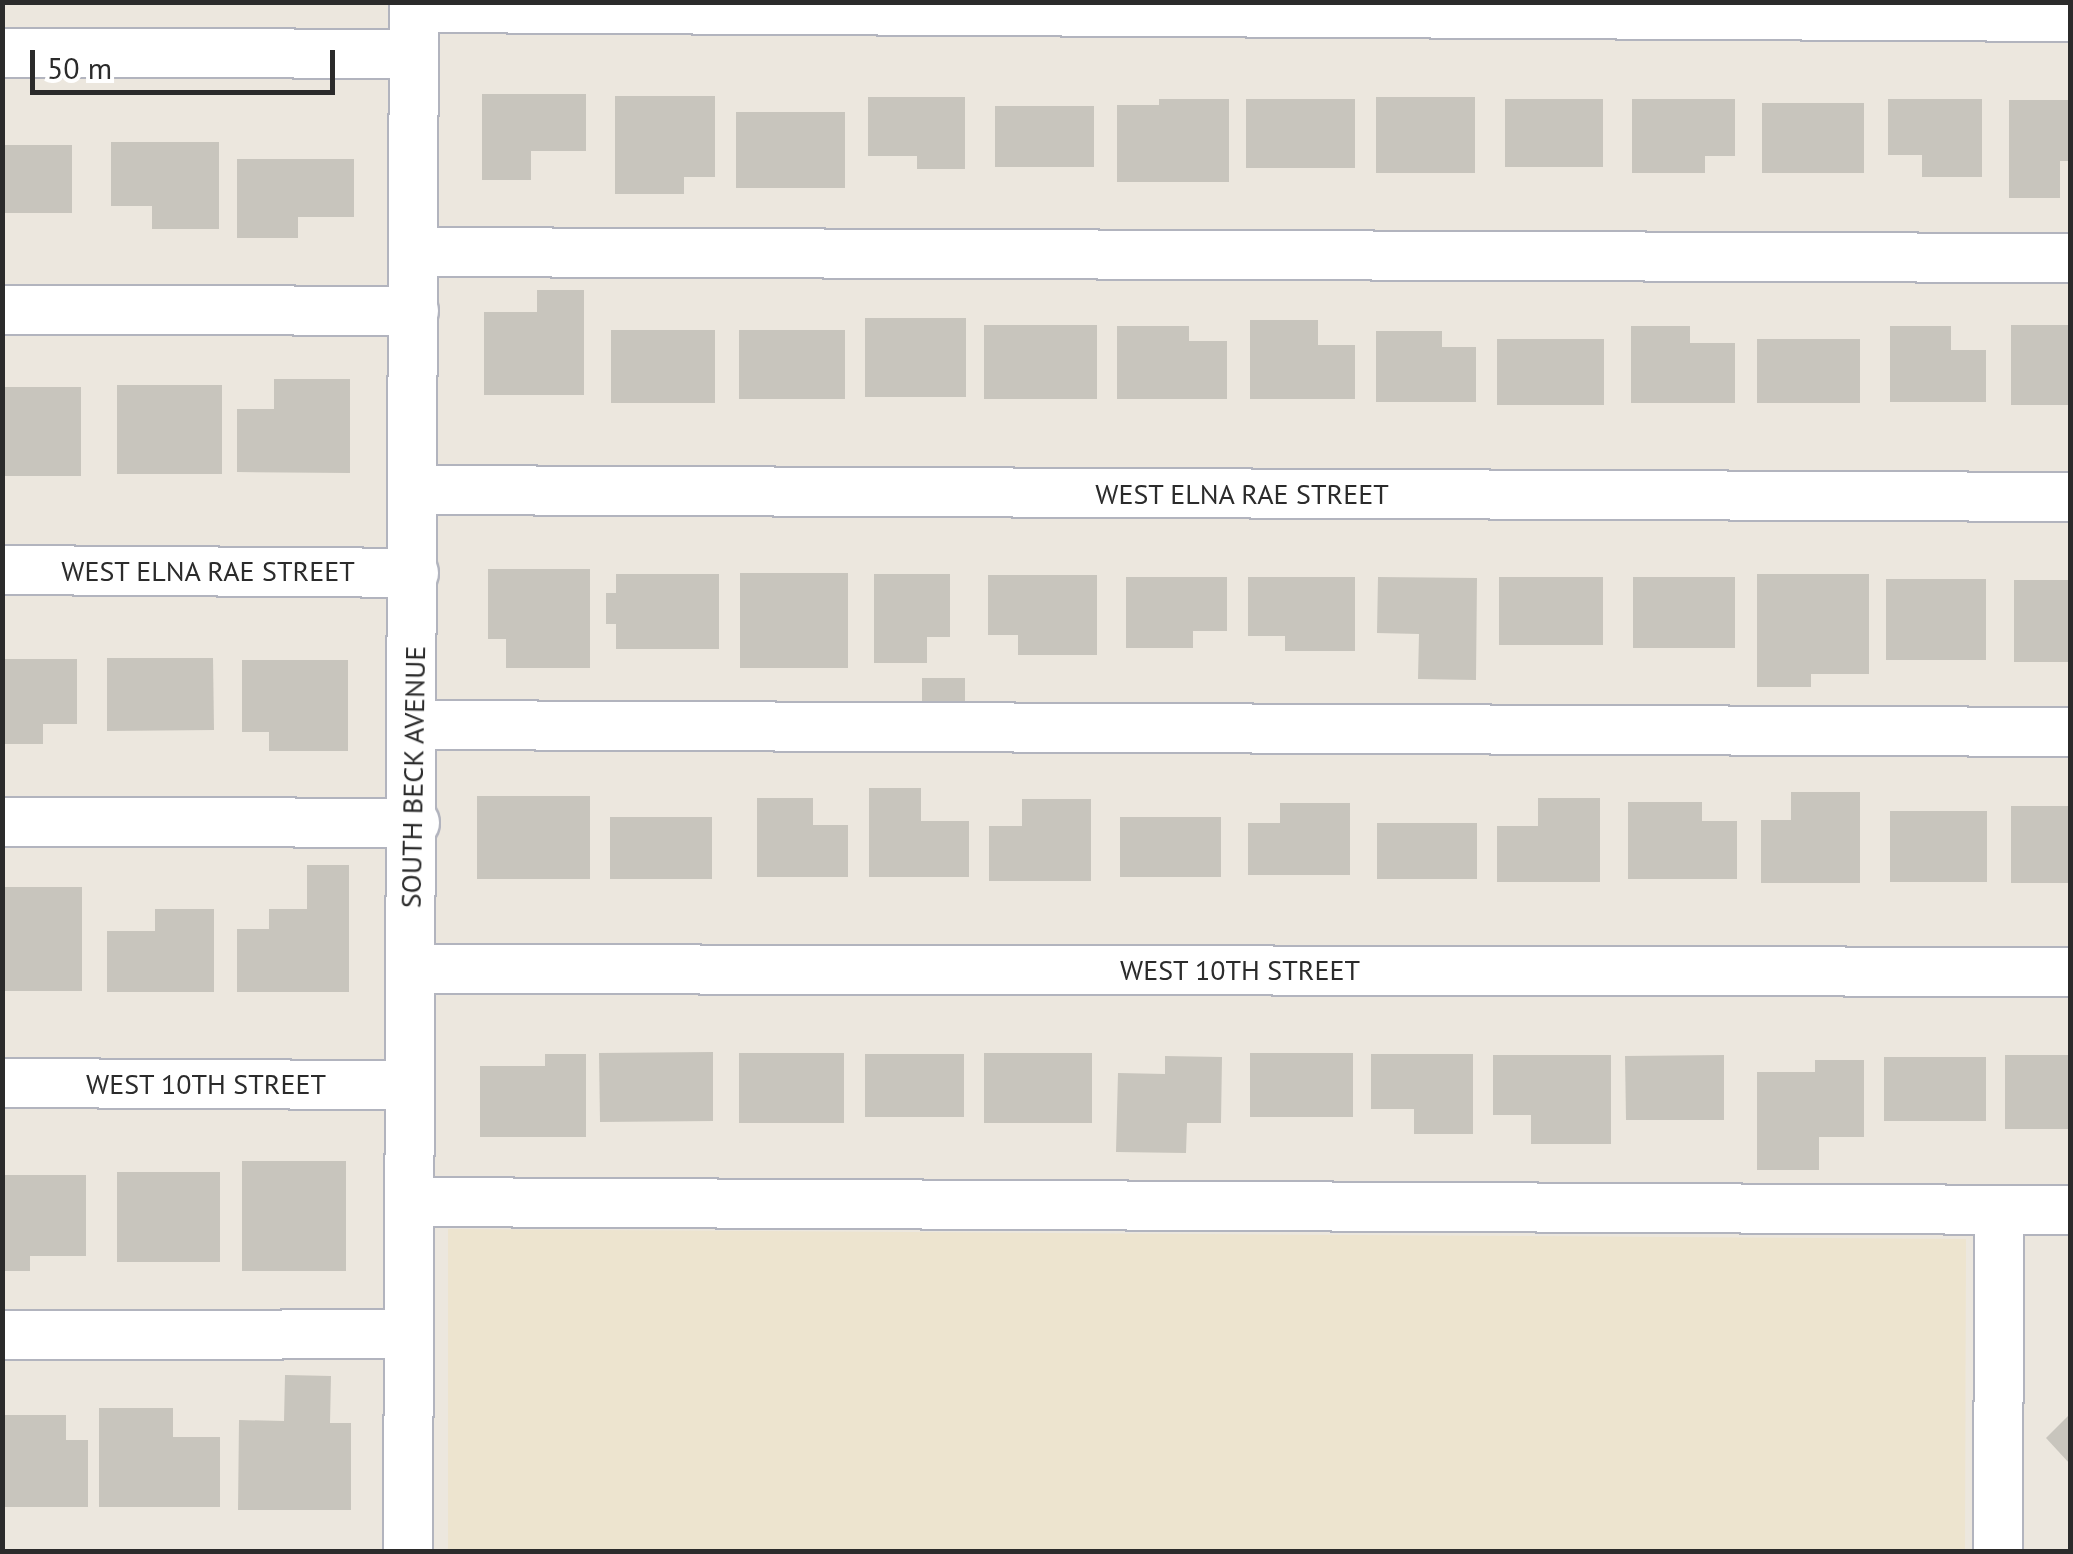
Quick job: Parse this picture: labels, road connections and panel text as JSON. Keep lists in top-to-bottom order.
{
  "streets": {
    "street": ["WEST ELNA RAE STREET", "SOUTH BECK AVENUE", "WEST 10TH STREET"]
  },
  "crossings": [
    ["WEST ELNA RAE STREET", "SOUTH BECK AVENUE"],
    ["SOUTH BECK AVENUE", "WEST 10TH STREET"]
  ],
  "scale_bar": "50 m"
}
